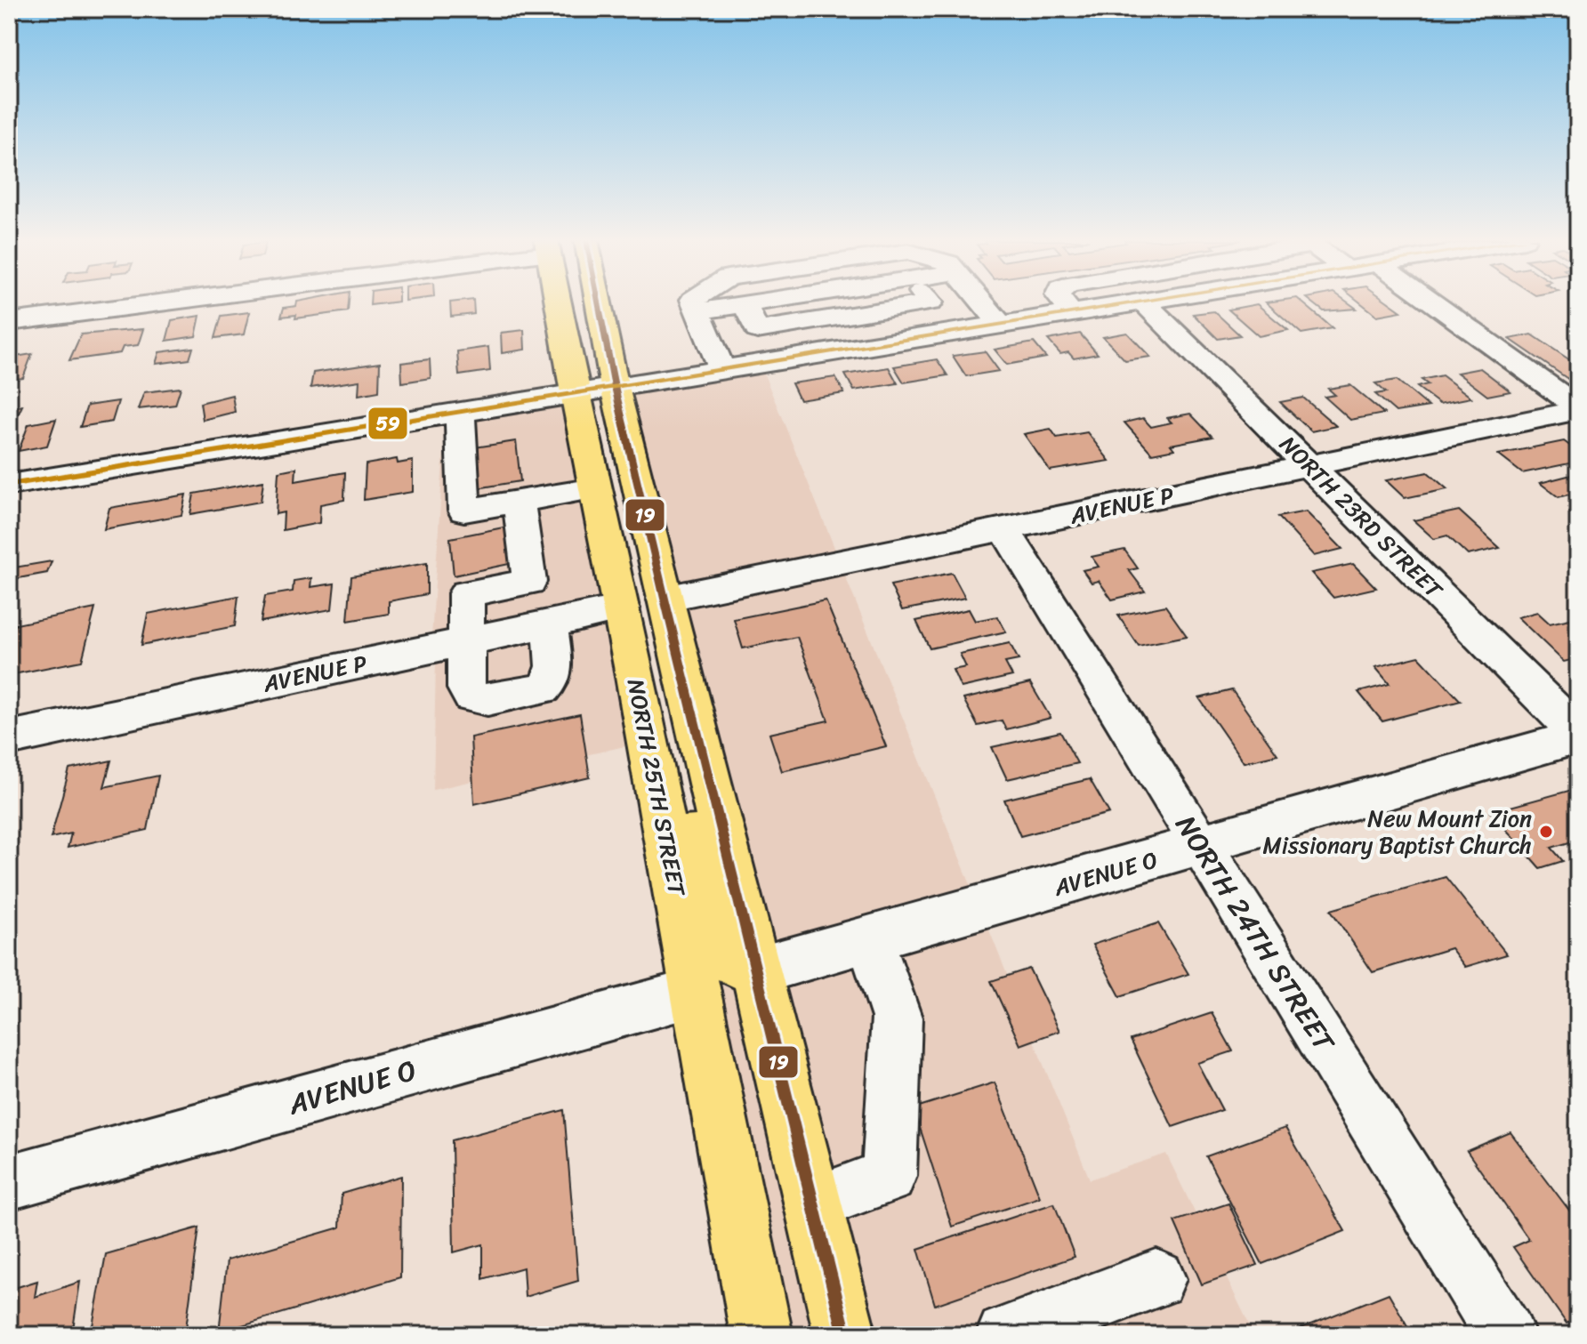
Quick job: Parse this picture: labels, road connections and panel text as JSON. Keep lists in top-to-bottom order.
{
  "streets": {
    "main road": ["NORTH 25TH STREET"],
    "street": [
      "AVENUE P",
      "NORTH 23RD STREET",
      "AVENUE O",
      "NORTH 24TH STREET"
    ]
  },
  "crossings": [
    ["AVENUE P", "NORTH 23RD STREET"],
    ["AVENUE P", "NORTH 25TH STREET"],
    ["AVENUE P", "NORTH 24TH STREET"],
    ["NORTH 23RD STREET", "AVENUE O"],
    ["NORTH 25TH STREET", "AVENUE O"],
    ["AVENUE O", "NORTH 24TH STREET"]
  ],
  "places": ["New Mount Zion Missionary Baptist Church"],
  "lines": ["transit line 19", "transit line 59"]
}
